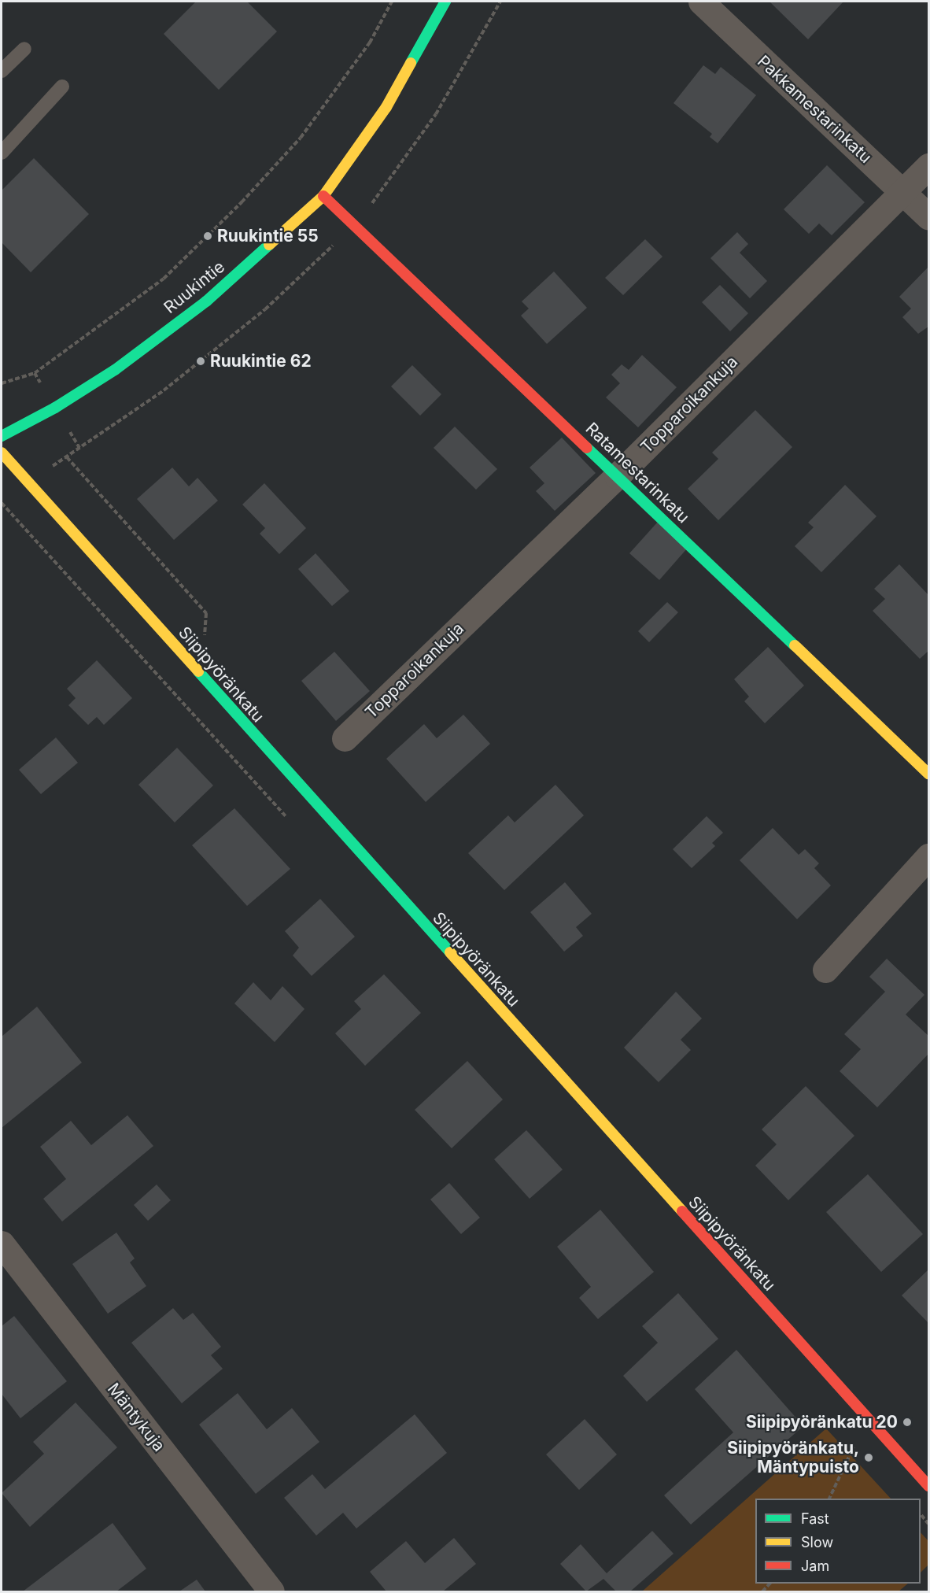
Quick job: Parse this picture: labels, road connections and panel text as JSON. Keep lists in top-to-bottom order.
{
  "streets": {
    "street": [
      "Pakkamestarinkatu",
      "Ruukintie",
      "Topparoikankuja",
      "Ratamestarinkatu",
      "Siipipyöränkatu",
      "Mäntykuja"
    ]
  },
  "crossings": [
    ["Pakkamestarinkatu", "Topparoikankuja"],
    ["Ruukintie", "Ratamestarinkatu"],
    ["Topparoikankuja", "Ratamestarinkatu"]
  ],
  "places": [
    "Ruukintie 55",
    "Ruukintie 62",
    "Siipipyöränkatu 20",
    "Siipipyöränkatu, Mäntypuisto"
  ],
  "legend": ["Fast", "Slow", "Jam"]
}
